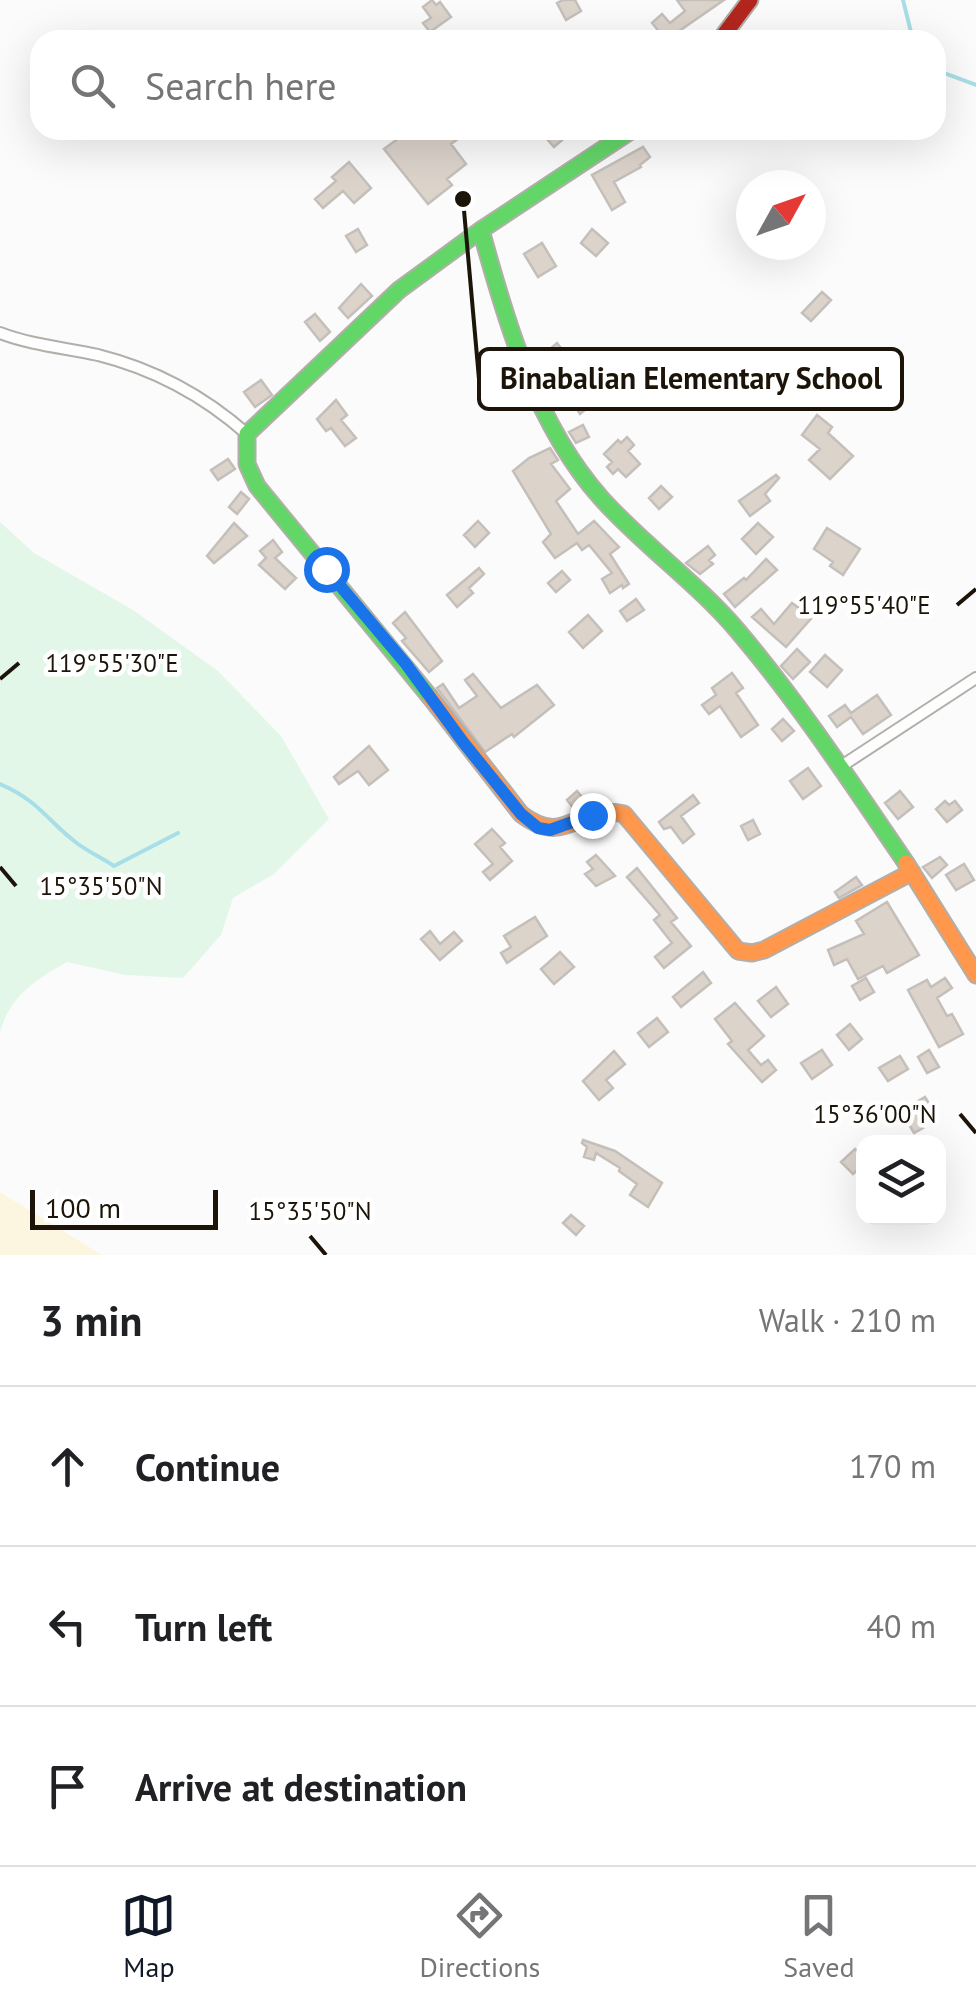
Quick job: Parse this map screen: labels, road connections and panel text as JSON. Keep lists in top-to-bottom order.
{
  "places": ["Binabalian Elementary School"],
  "scale_bar": "100 m",
  "north": "top right",
  "page": {
    "search": "Search here",
    "scale": "100 m",
    "heading": ["3 min", "Walk · 210 m"],
    "list": [
      ["Continue", "170 m"],
      ["Turn left", "40 m"],
      "Arrive at destination"
    ],
    "nav": ["Map", "Directions", "Saved"]
  },
  "coordinates": [
    "119°55'40\"E",
    "119°55'30\"E",
    "15°35'50\"N",
    "15°36'00\"N"
  ]
}
